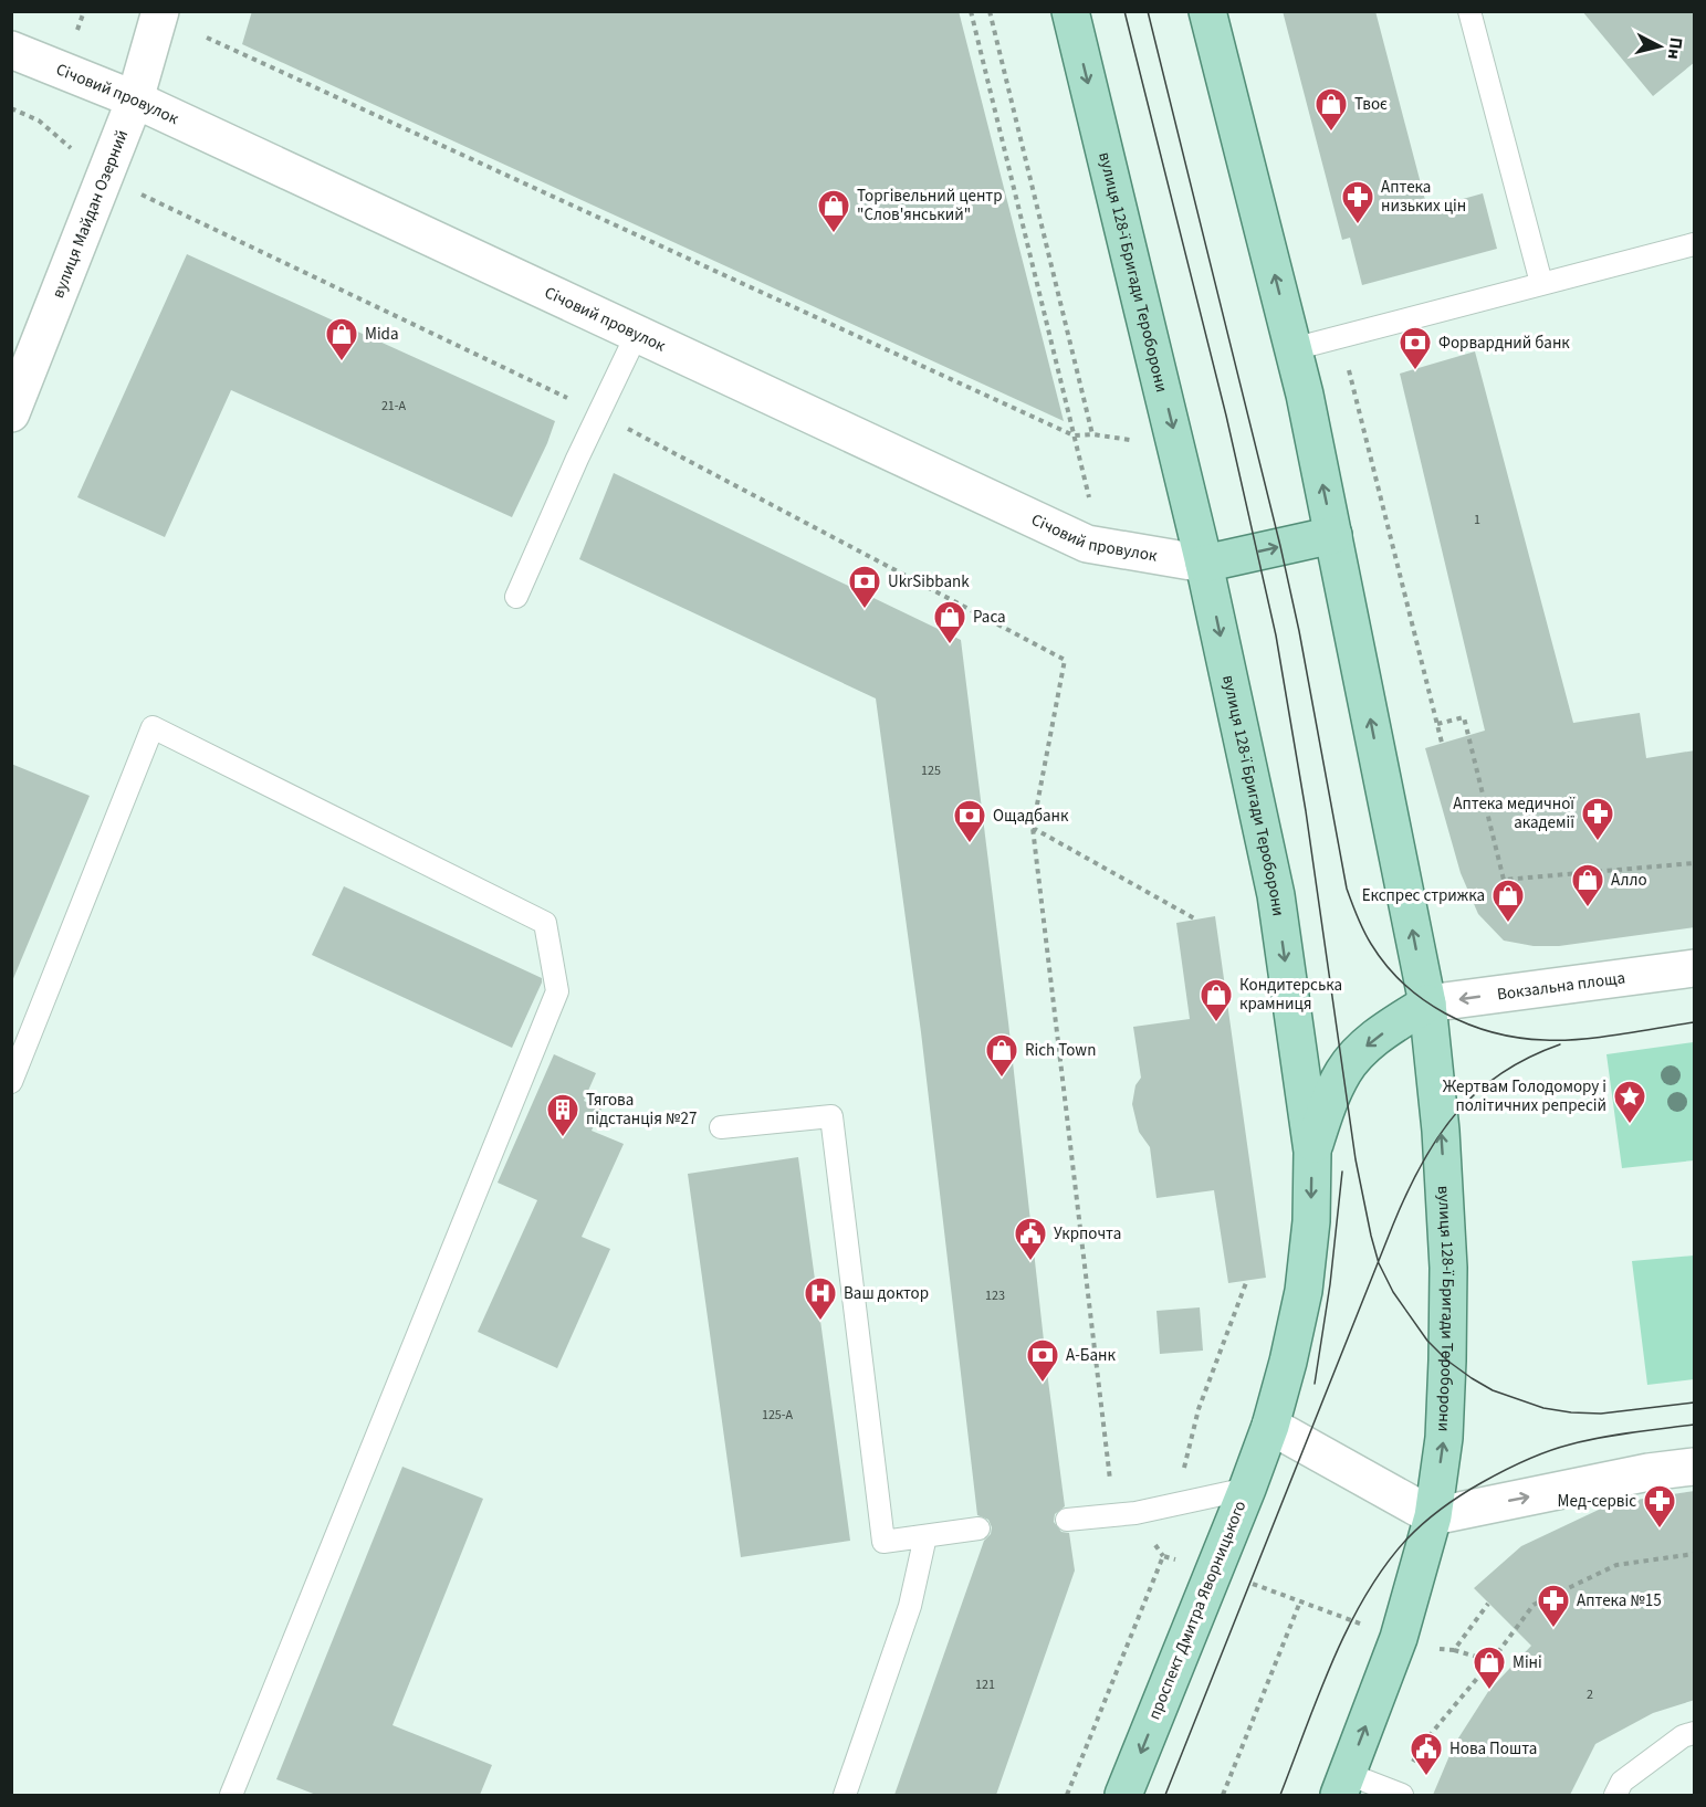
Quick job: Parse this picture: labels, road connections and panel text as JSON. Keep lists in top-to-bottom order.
{
  "streets": {
    "main road": ["вулиця 128-ї Бригади Тероборони", "проспект Дмитра Яворницького"],
    "street": ["Січовий провулок", "вулиця Майдан Озерний", "Вокзальна площа"]
  },
  "crossings": [
    ["Січовий провулок", "вулиця Майдан Озерний"],
    ["Січовий провулок", "вулиця 128-ї Бригади Тероборони"],
    ["вулиця 128-ї Бригади Тероборони", "Вокзальна площа"],
    ["вулиця 128-ї Бригади Тероборони", "проспект Дмитра Яворницького"]
  ],
  "one_way": ["Вокзальна площа"],
  "places": {
    "shop": [
      "Твоє",
      "Торгівельний центр \"Слов'янський\"",
      "Mida",
      "Раса",
      "Алло",
      "Експрес стрижка",
      "Кондитерська крамниця",
      "Rich Town",
      "Міні"
    ],
    "pharmacy": [
      "Аптека низьких цін",
      "Аптека медичної академії",
      "Мед-сервіс",
      "Аптека №15"
    ],
    "bank": [
      "Форвардний банк",
      "UkrSibbank",
      "Ощадбанк",
      "А-Банк"
    ],
    "place": ["Жертвам Голодомору і політичних репресій"],
    "building": ["Тягова пiдстанцiя №27"],
    "public building": ["Укрпочта", "Нова Пошта"],
    "hospital": ["Ваш доктор"]
  },
  "house_numbers": [
    "21-А",
    "1",
    "125",
    "123",
    "125-А",
    "121",
    "2"
  ],
  "north": "right"
}
